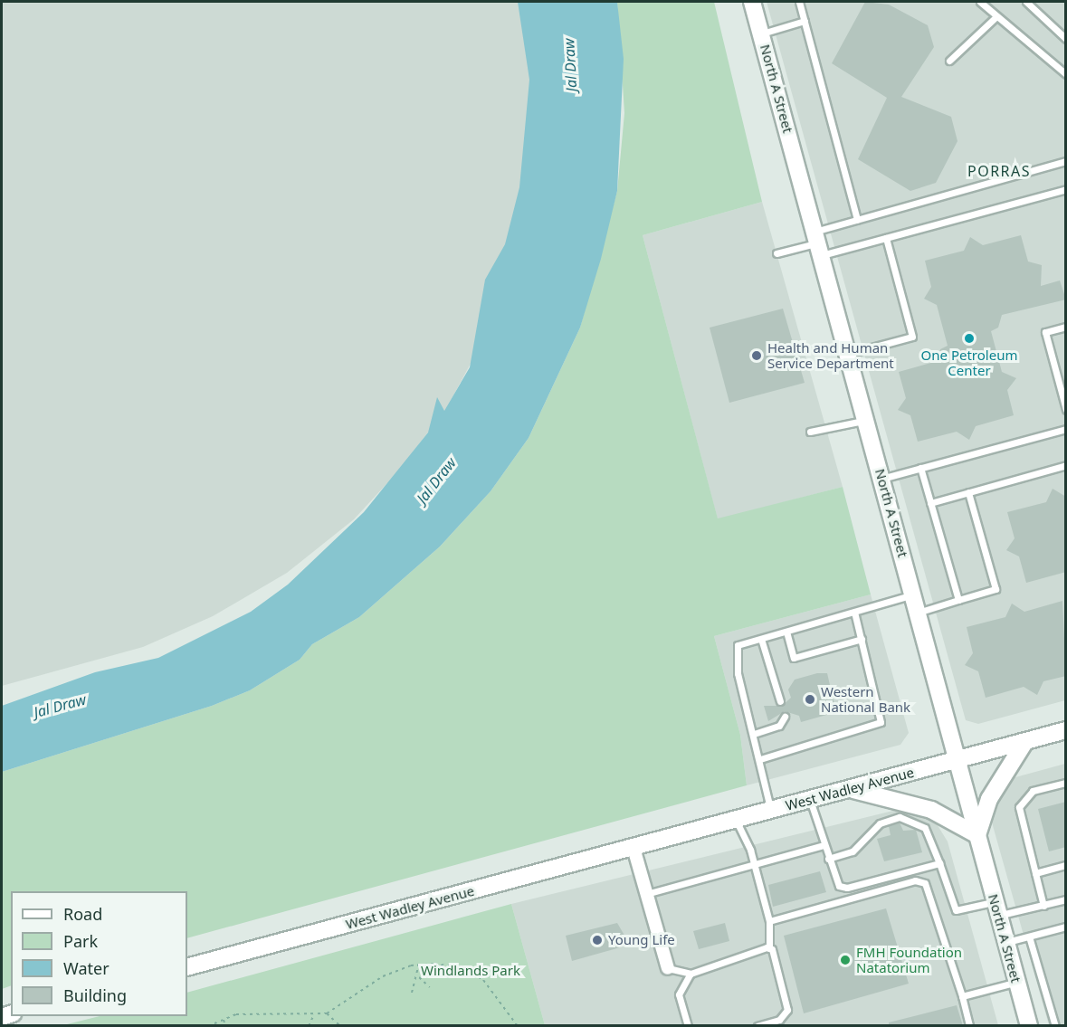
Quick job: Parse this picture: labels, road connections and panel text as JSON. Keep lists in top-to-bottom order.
{
  "streets": {
    "main road": ["North A Street", "West Wadley Avenue"]
  },
  "crossings": [
    ["North A Street", "West Wadley Avenue"]
  ],
  "districts": ["PORRAS"],
  "water": ["Jal Draw"],
  "parks": ["Windlands Park"],
  "places": [
    "One Petroleum Center",
    "Health and Human Service Department",
    "Western National Bank",
    "Young Life",
    "FMH Foundation Natatorium"
  ],
  "legend": [
    "Road",
    "Park",
    "Water",
    "Building"
  ]
}
